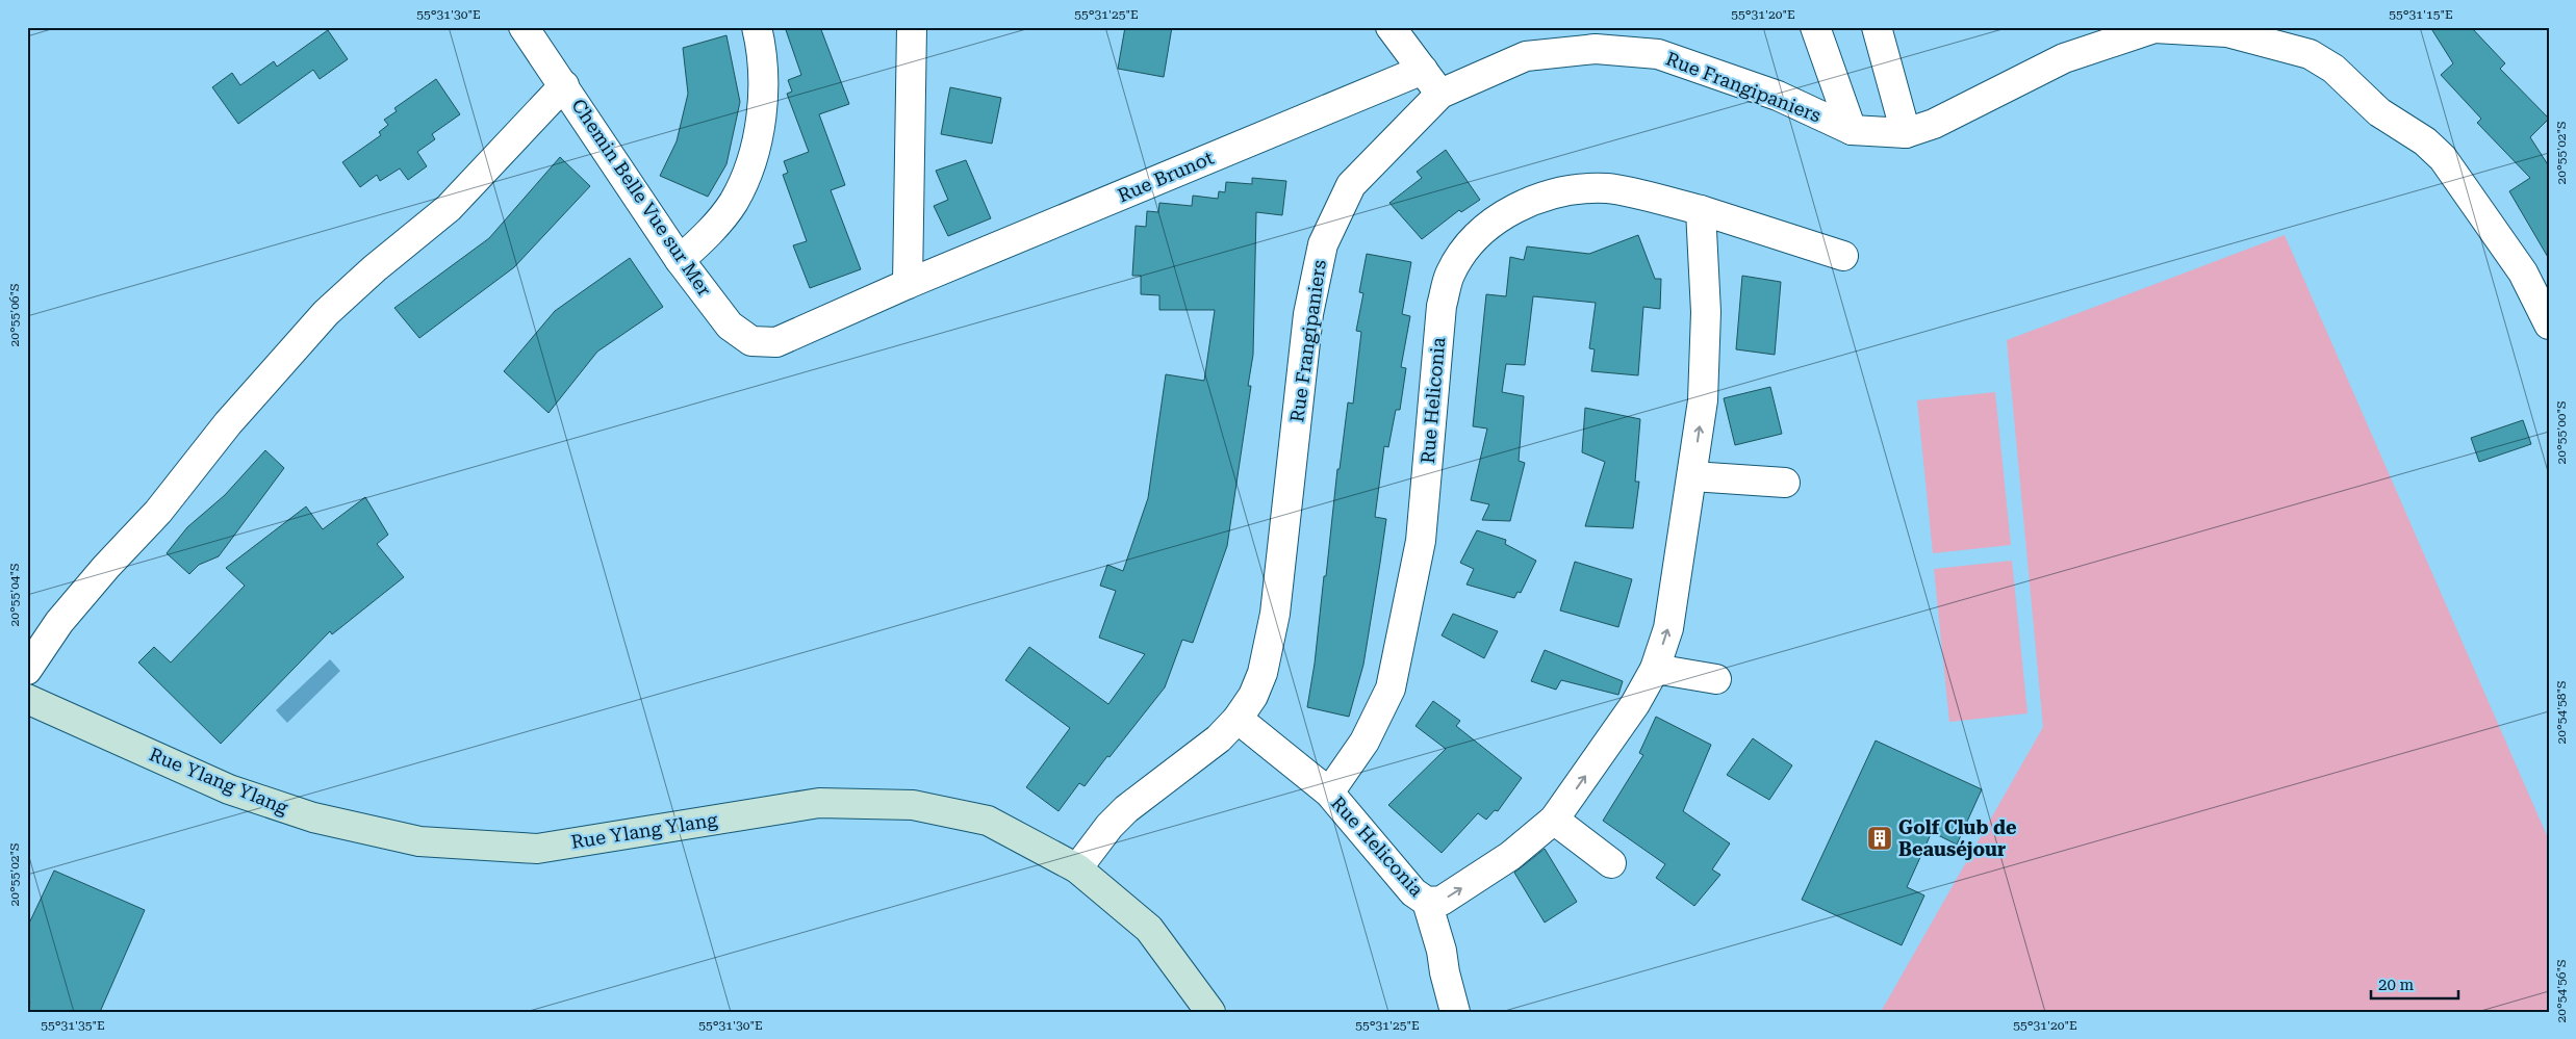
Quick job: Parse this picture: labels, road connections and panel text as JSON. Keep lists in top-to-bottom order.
{
  "streets": {
    "street": [
      "Rue Frangipaniers",
      "Rue Brunot",
      "Chemin Belle Vue sur Mer",
      "Rue Heliconia",
      "Rue Ylang Ylang"
    ]
  },
  "crossings": [
    ["Rue Frangipaniers", "Rue Heliconia"],
    ["Rue Frangipaniers", "Rue Ylang Ylang"],
    ["Rue Brunot", "Chemin Belle Vue sur Mer"]
  ],
  "places": {
    "building": ["Golf Club de Beauséjour"]
  },
  "scale_bar": "20 m",
  "coordinates": [
    "55°31'30\"E",
    "55°31'25\"E",
    "55°31'20\"E",
    "55°31'15\"E",
    "20°55'02\"S",
    "20°55'06\"S",
    "20°55'00\"S",
    "20°55'04\"S",
    "20°54'58\"S",
    "20°54'56\"S",
    "55°31'35\"E"
  ]
}
